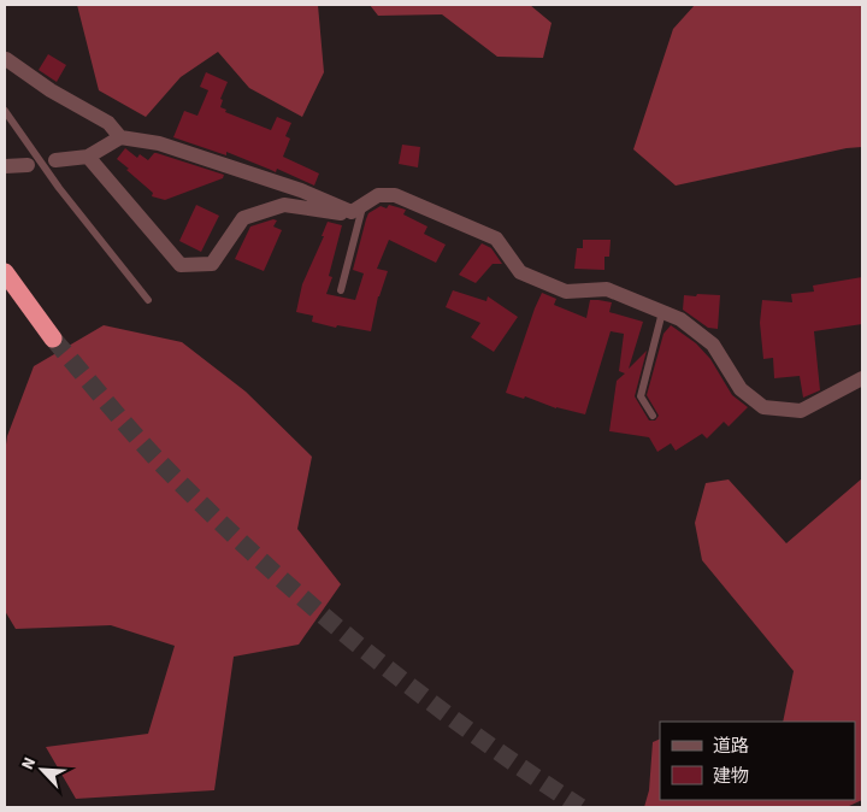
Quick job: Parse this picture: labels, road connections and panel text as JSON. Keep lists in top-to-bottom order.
{
  "legend": ["道路", "建物"],
  "north": "top left"
}
